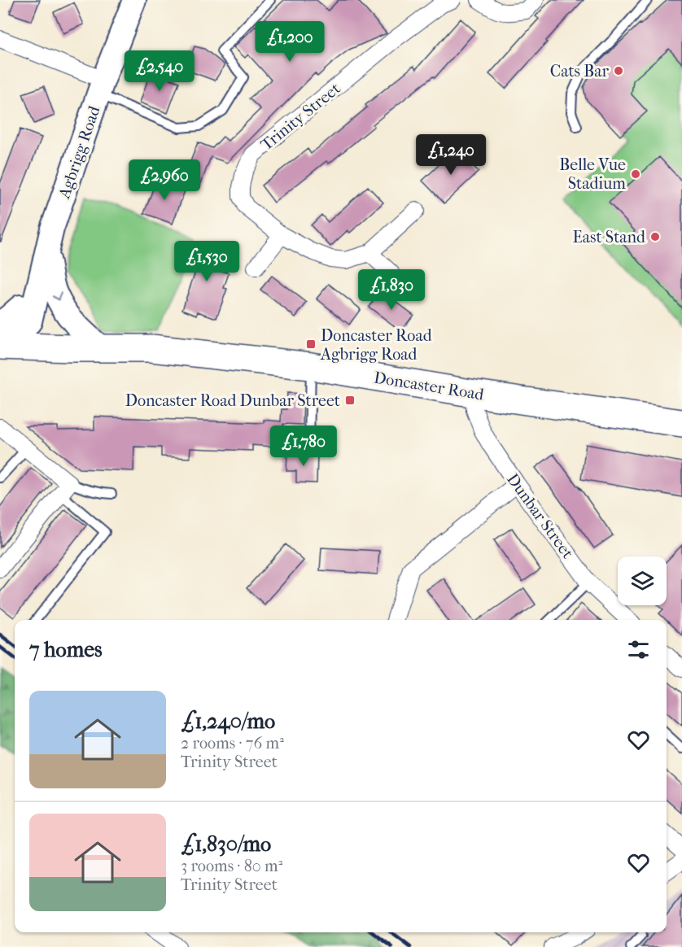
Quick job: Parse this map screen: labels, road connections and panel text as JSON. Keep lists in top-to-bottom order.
{
  "streets": {
    "highway": ["Doncaster Road"],
    "main road": ["Agbrigg Road"],
    "street": ["Trinity Street", "Dunbar Street"]
  },
  "crossings": [
    ["Agbrigg Road", "Doncaster Road"],
    ["Doncaster Road", "Dunbar Street"]
  ],
  "places": {
    "other": ["Cats Bar", "Belle Vue Stadium", "East Stand"],
    "transit": ["Doncaster Road Agbrigg Road", "Doncaster Road Dunbar Street"]
  },
  "page": {
    "price": [
      "£1,200",
      "£2,540",
      "£1,240",
      "£2,960",
      "£1,530",
      "£1,830",
      "£1,780"
    ],
    "heading": "7 homes",
    "list": [
      {
        "name": "£1,240/mo",
        "note": "2 rooms · 76 m² · Trinity Street"
      },
      {
        "name": "£1,830/mo",
        "note": "3 rooms · 80 m² · Trinity Street"
      }
    ]
  }
}
